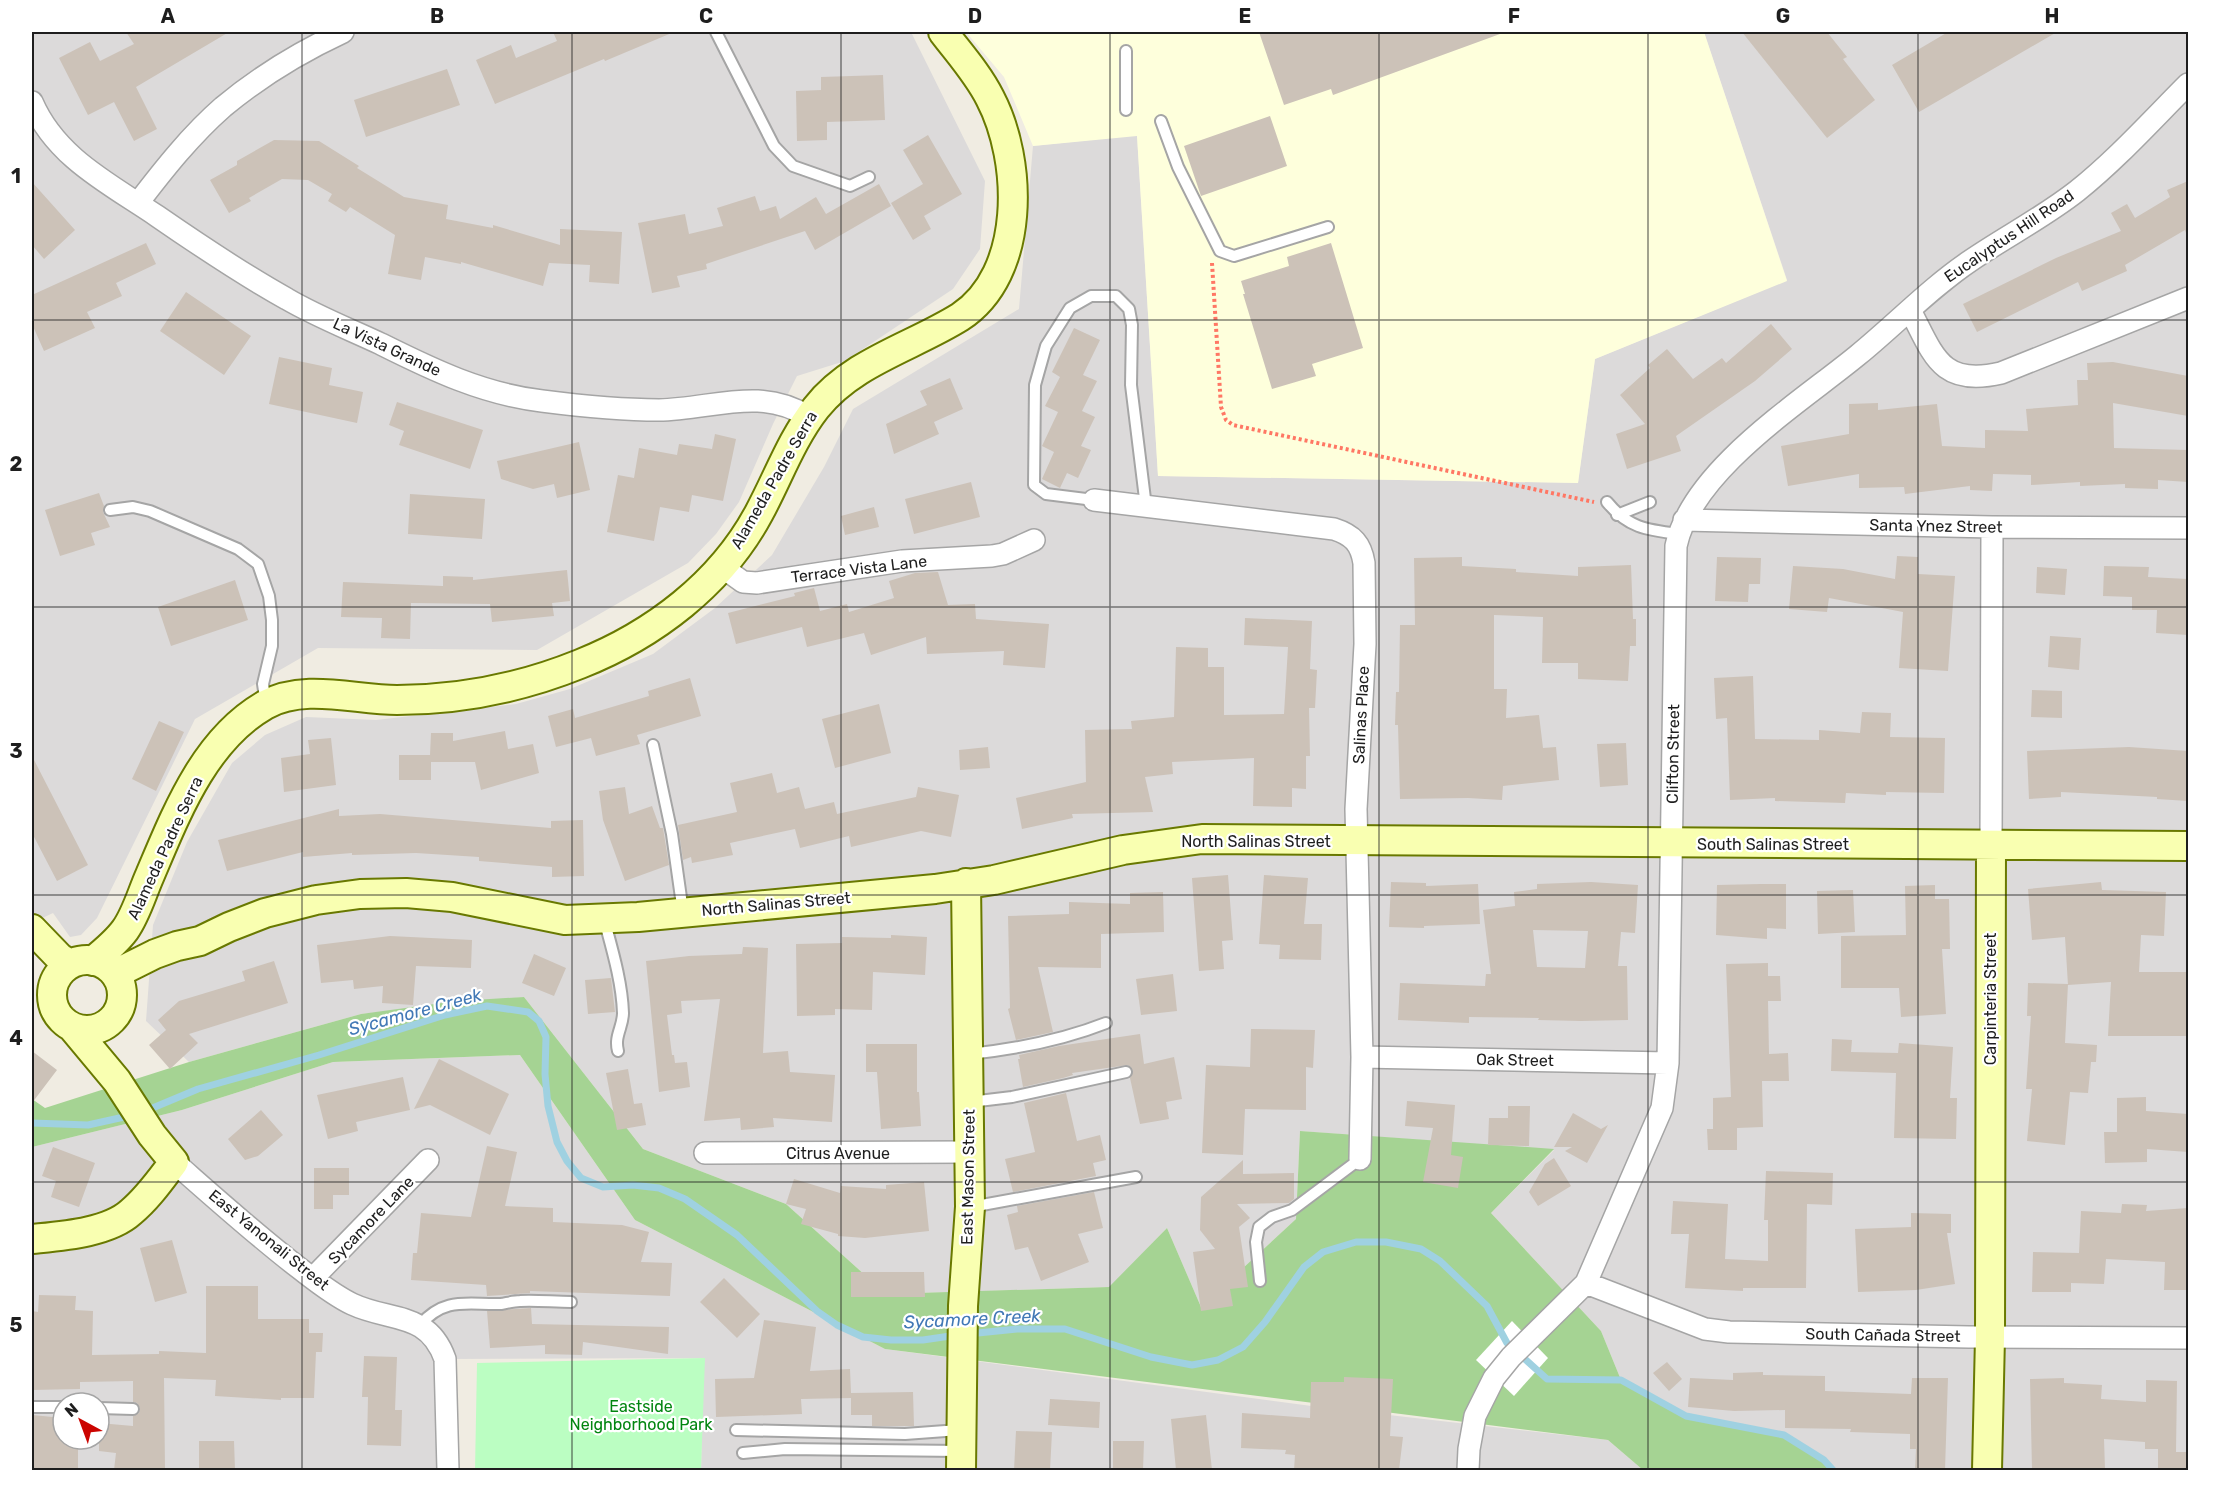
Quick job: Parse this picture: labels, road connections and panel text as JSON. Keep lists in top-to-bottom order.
{
  "streets": {
    "main road": [
      "Alameda Padre Serra",
      "North Salinas Street",
      "South Salinas Street",
      "Carpinteria Street",
      "East Mason Street",
      "East Yanonali Street"
    ],
    "street": [
      "Eucalyptus Hill Road",
      "La Vista Grande",
      "Santa Ynez Street",
      "Terrace Vista Lane",
      "Salinas Place",
      "Clifton Street",
      "Oak Street",
      "Citrus Avenue",
      "Sycamore Lane",
      "South Cañada Street"
    ]
  },
  "crossings": [
    ["Eucalyptus Hill Road", "Clifton Street"],
    ["La Vista Grande", "Alameda Padre Serra"],
    ["Alameda Padre Serra", "Terrace Vista Lane"],
    ["Alameda Padre Serra", "North Salinas Street"],
    ["Alameda Padre Serra", "East Yanonali Street"],
    ["Santa Ynez Street", "Clifton Street"],
    ["Santa Ynez Street", "Carpinteria Street"],
    ["Salinas Place", "North Salinas Street"],
    ["Salinas Place", "South Salinas Street"],
    ["Salinas Place", "Oak Street"],
    ["Clifton Street", "South Salinas Street"],
    ["Clifton Street", "Oak Street"],
    ["Clifton Street", "South Cañada Street"],
    ["North Salinas Street", "South Salinas Street"],
    ["North Salinas Street", "East Mason Street"],
    ["South Salinas Street", "Carpinteria Street"],
    ["Carpinteria Street", "South Cañada Street"],
    ["Citrus Avenue", "East Mason Street"],
    ["Sycamore Lane", "East Yanonali Street"]
  ],
  "water": ["Sycamore Creek"],
  "parks": ["Eastside Neighborhood Park"],
  "north": "top left",
  "grid": {
    "columns": [
      "A",
      "B",
      "C",
      "D",
      "E",
      "F",
      "G",
      "H"
    ],
    "rows": [
      "1",
      "2",
      "3",
      "4",
      "5"
    ]
  }
}
